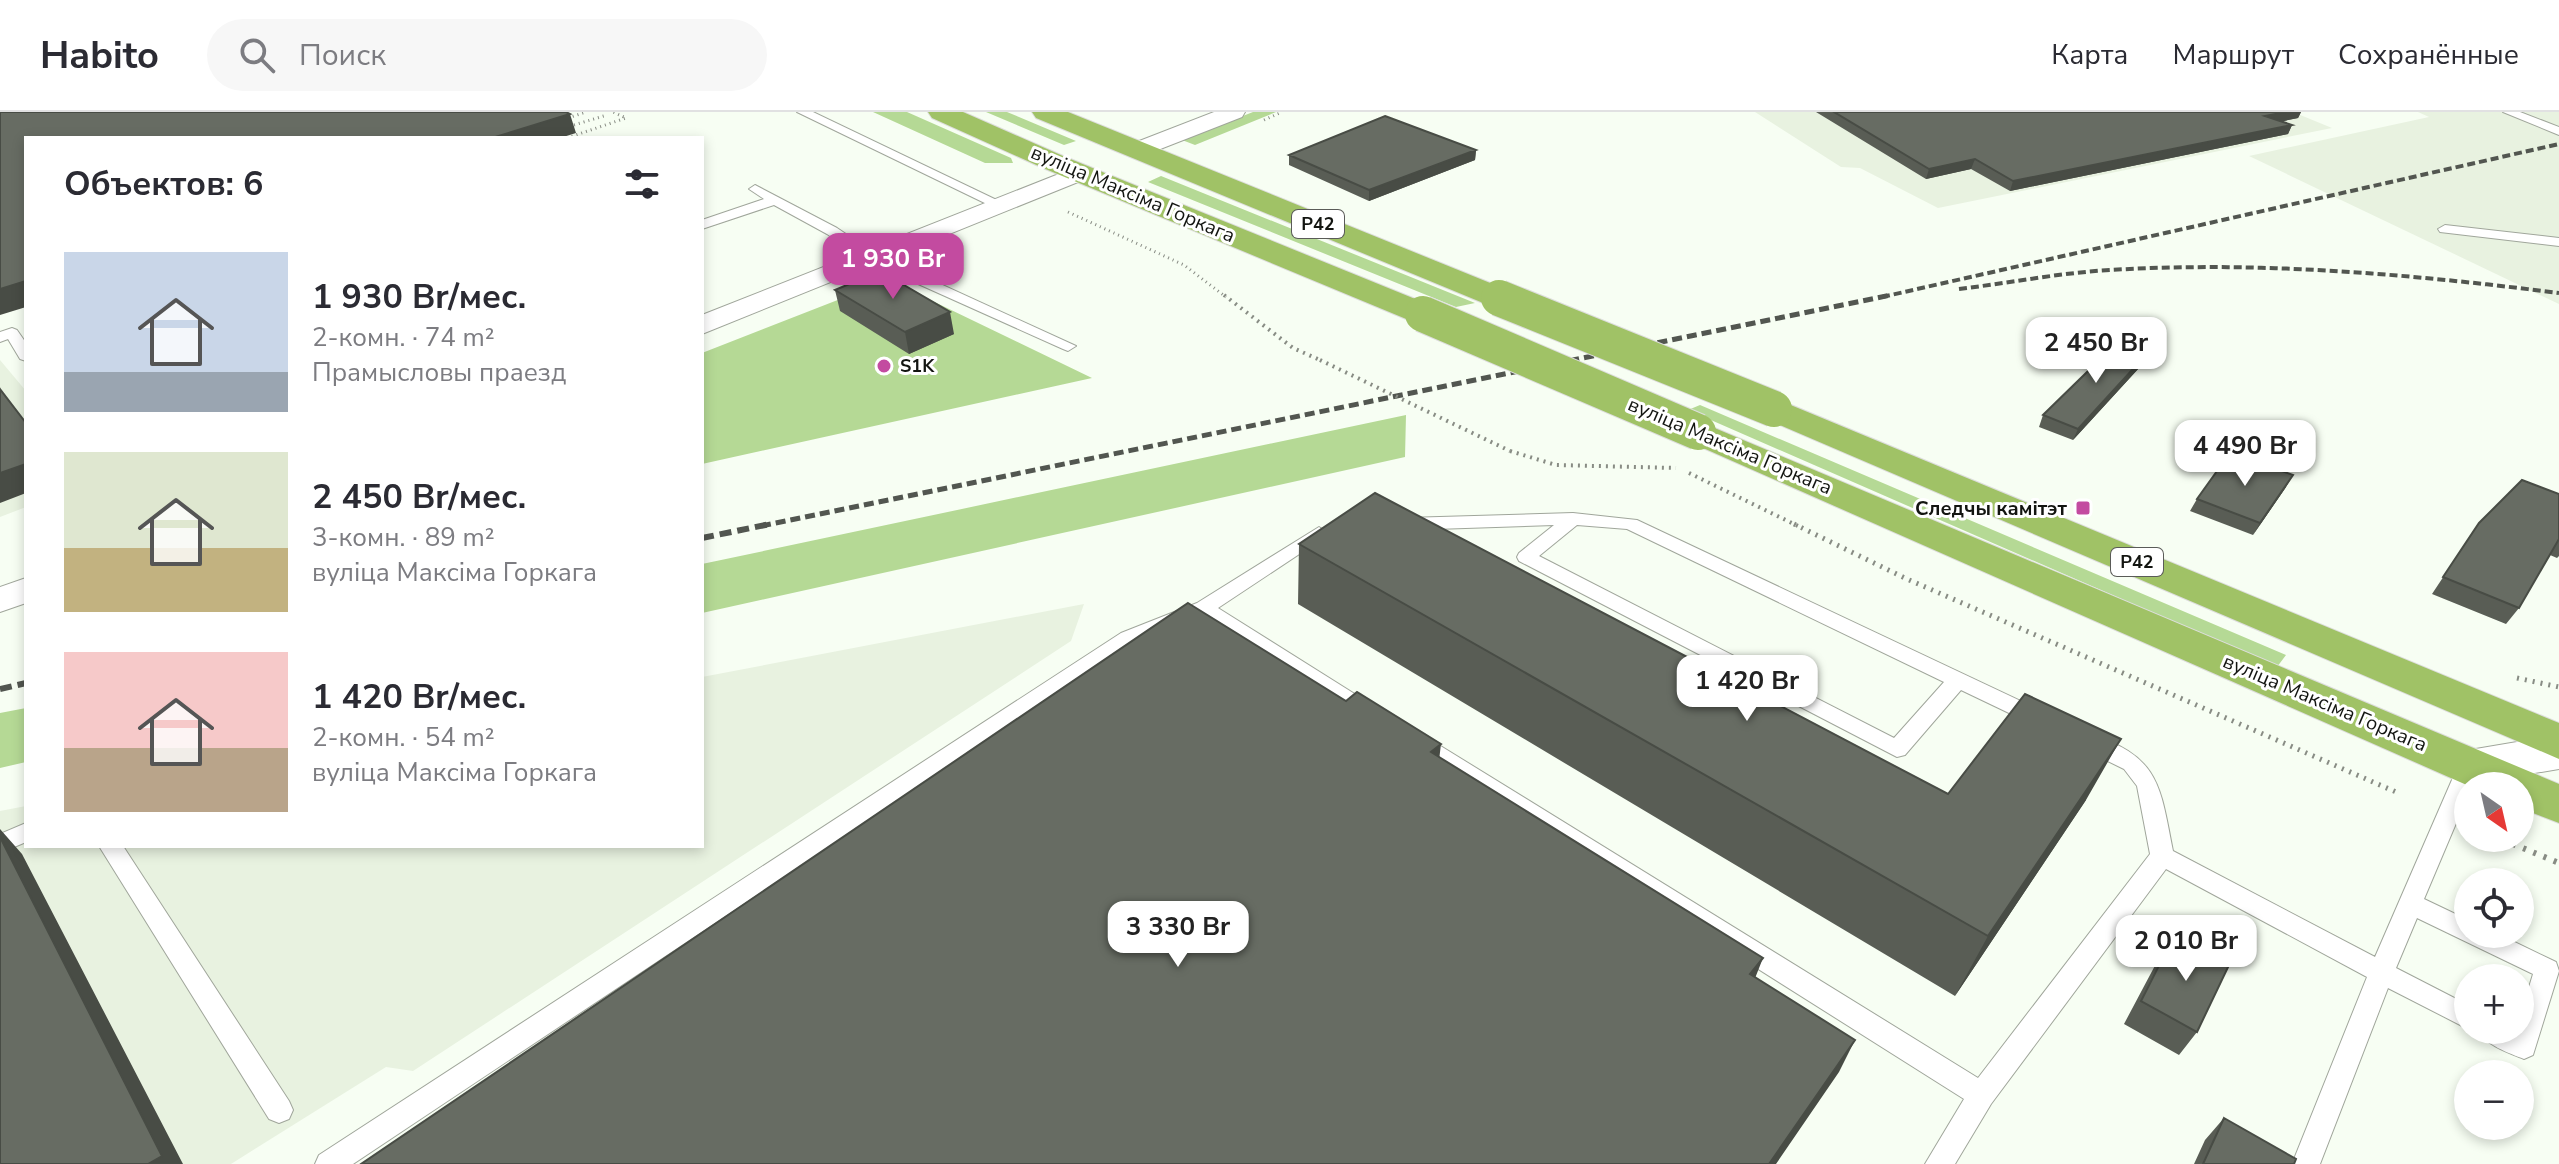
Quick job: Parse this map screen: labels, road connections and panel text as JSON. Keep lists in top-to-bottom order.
{
  "streets": {
    "main road": ["вуліца Максіма Горкага", "Р42"]
  },
  "places": {
    "other": ["S1K"],
    "transit": ["Следчы камітэт"]
  },
  "north": "bottom right",
  "page": {
    "header": "Habito",
    "search": "Поиск",
    "nav": ["Карта", "Маршрут", "Сохранённые"],
    "heading": "Объектов: 6",
    "list": [
      {
        "name": "1 930 Br/мес.",
        "note": "2-комн. · 74 m² · Прамысловы праезд"
      },
      {
        "name": "2 450 Br/мес.",
        "note": "3-комн. · 89 m² · вуліца Максіма Горкага"
      },
      {
        "name": "1 420 Br/мес.",
        "note": "2-комн. · 54 m² · вуліца Максіма Горкага"
      }
    ],
    "price": [
      "1 930 Br",
      "2 450 Br",
      "4 490 Br",
      "1 420 Br",
      "3 330 Br",
      "2 010 Br"
    ],
    "map_buttons": ["+", "−"]
  }
}
